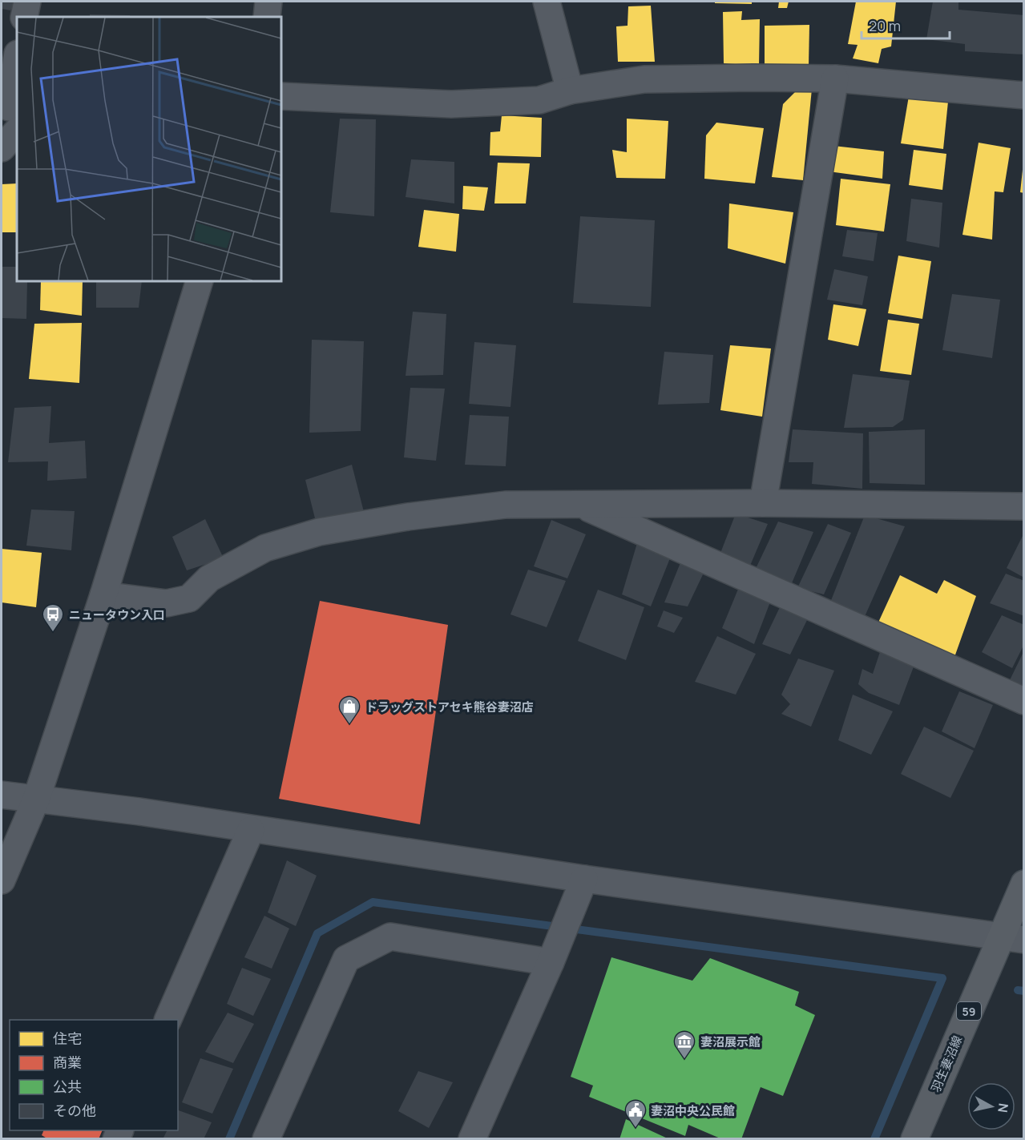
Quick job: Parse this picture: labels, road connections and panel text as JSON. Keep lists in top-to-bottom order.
{
  "streets": {
    "main road": ["59", "羽生妻沼線"]
  },
  "places": {
    "bus stop": ["ニュータウン入口"],
    "shop": ["ドラッグストアセキ熊谷妻沼店"],
    "museum": ["妻沼展示館"],
    "public building": ["妻沼中央公民館"]
  },
  "legend": [
    "住宅",
    "商業",
    "公共",
    "その他"
  ],
  "scale_bar": "20 m",
  "north": "right"
}
